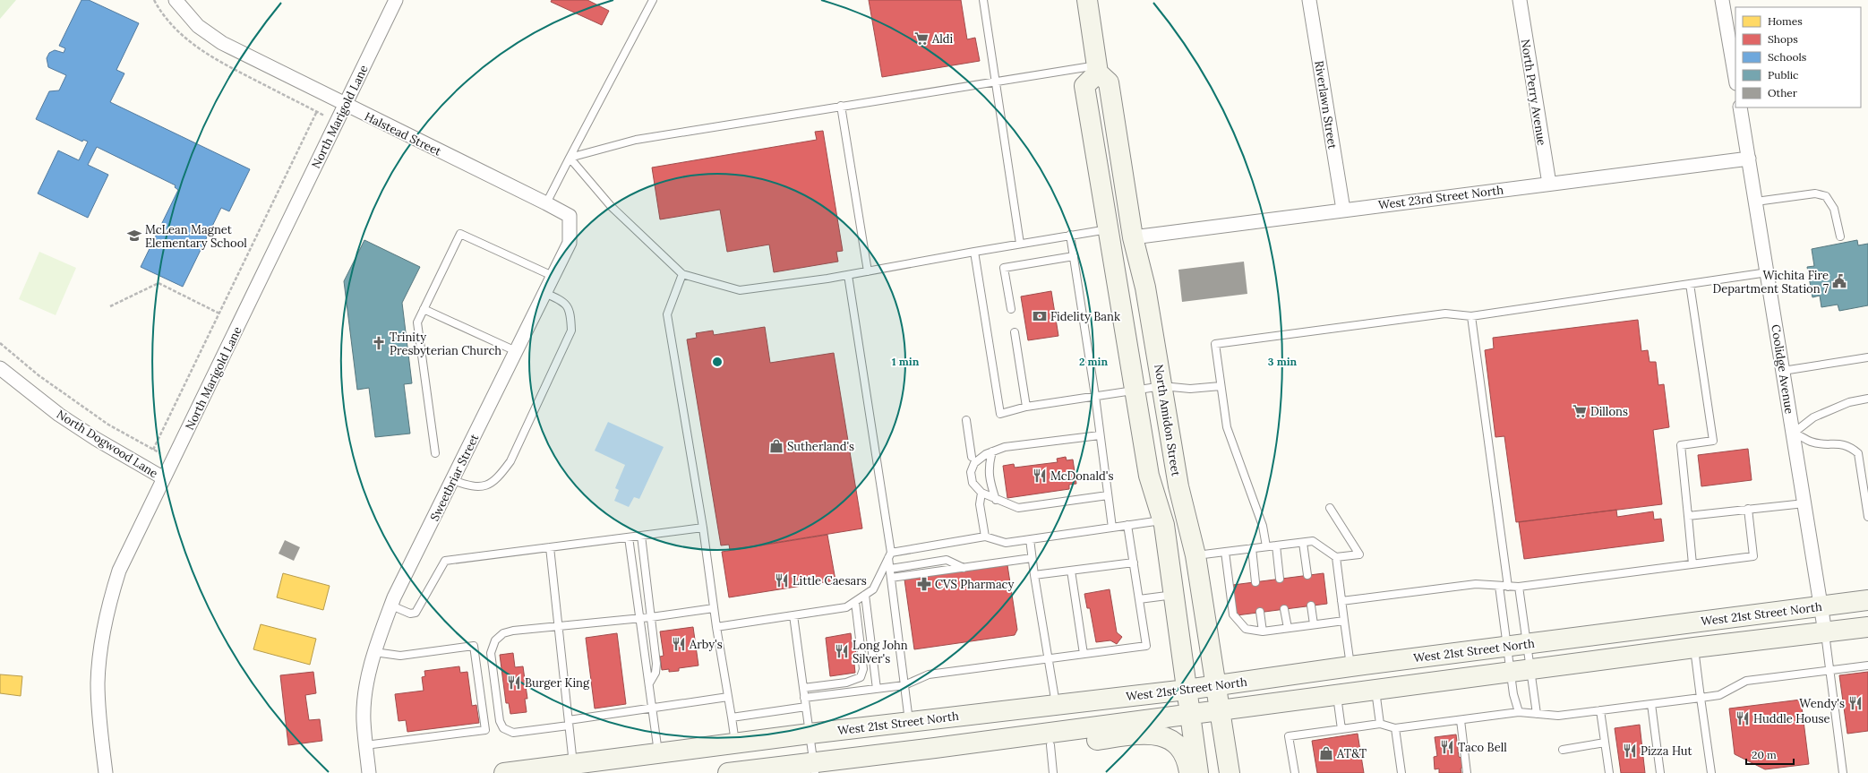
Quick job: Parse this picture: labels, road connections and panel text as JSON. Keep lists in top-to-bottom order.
{
  "streets": {
    "main road": ["North Amidon Street", "West 21st Street North"],
    "street": [
      "North Perry Avenue",
      "Riverlawn Street",
      "North Marigold Lane",
      "Halstead Street",
      "West 23rd Street North",
      "Coolidge Avenue",
      "North Dogwood Lane",
      "Sweetbriar Street"
    ]
  },
  "crossings": [
    ["North Perry Avenue", "West 23rd Street North"],
    ["Riverlawn Street", "West 23rd Street North"],
    ["North Marigold Lane", "Halstead Street"],
    ["North Marigold Lane", "North Dogwood Lane"],
    ["Halstead Street", "Sweetbriar Street"],
    ["West 23rd Street North", "Coolidge Avenue"],
    ["West 23rd Street North", "North Amidon Street"],
    ["Coolidge Avenue", "West 21st Street North"],
    ["North Amidon Street", "West 21st Street North"]
  ],
  "places": {
    "supermarket": ["Aldi", "Dillons"],
    "school or university": ["McLean Magnet Elementary School"],
    "public building": ["Wichita Fire Department Station 7"],
    "bank": ["Fidelity Bank"],
    "church": ["Trinity Presbyterian Church"],
    "shop": ["Sutherland's", "AT&T"],
    "restaurant": [
      "McDonald's",
      "Little Caesars",
      "Arby's",
      "Long John Silver's",
      "Burger King",
      "Wendy's",
      "Huddle House",
      "Taco Bell",
      "Pizza Hut"
    ],
    "pharmacy": ["CVS Pharmacy"]
  },
  "legend": [
    "Homes",
    "Shops",
    "Schools",
    "Public",
    "Other"
  ],
  "scale_bar": "20 m",
  "rings": ["1 min", "2 min", "3 min"]
}
